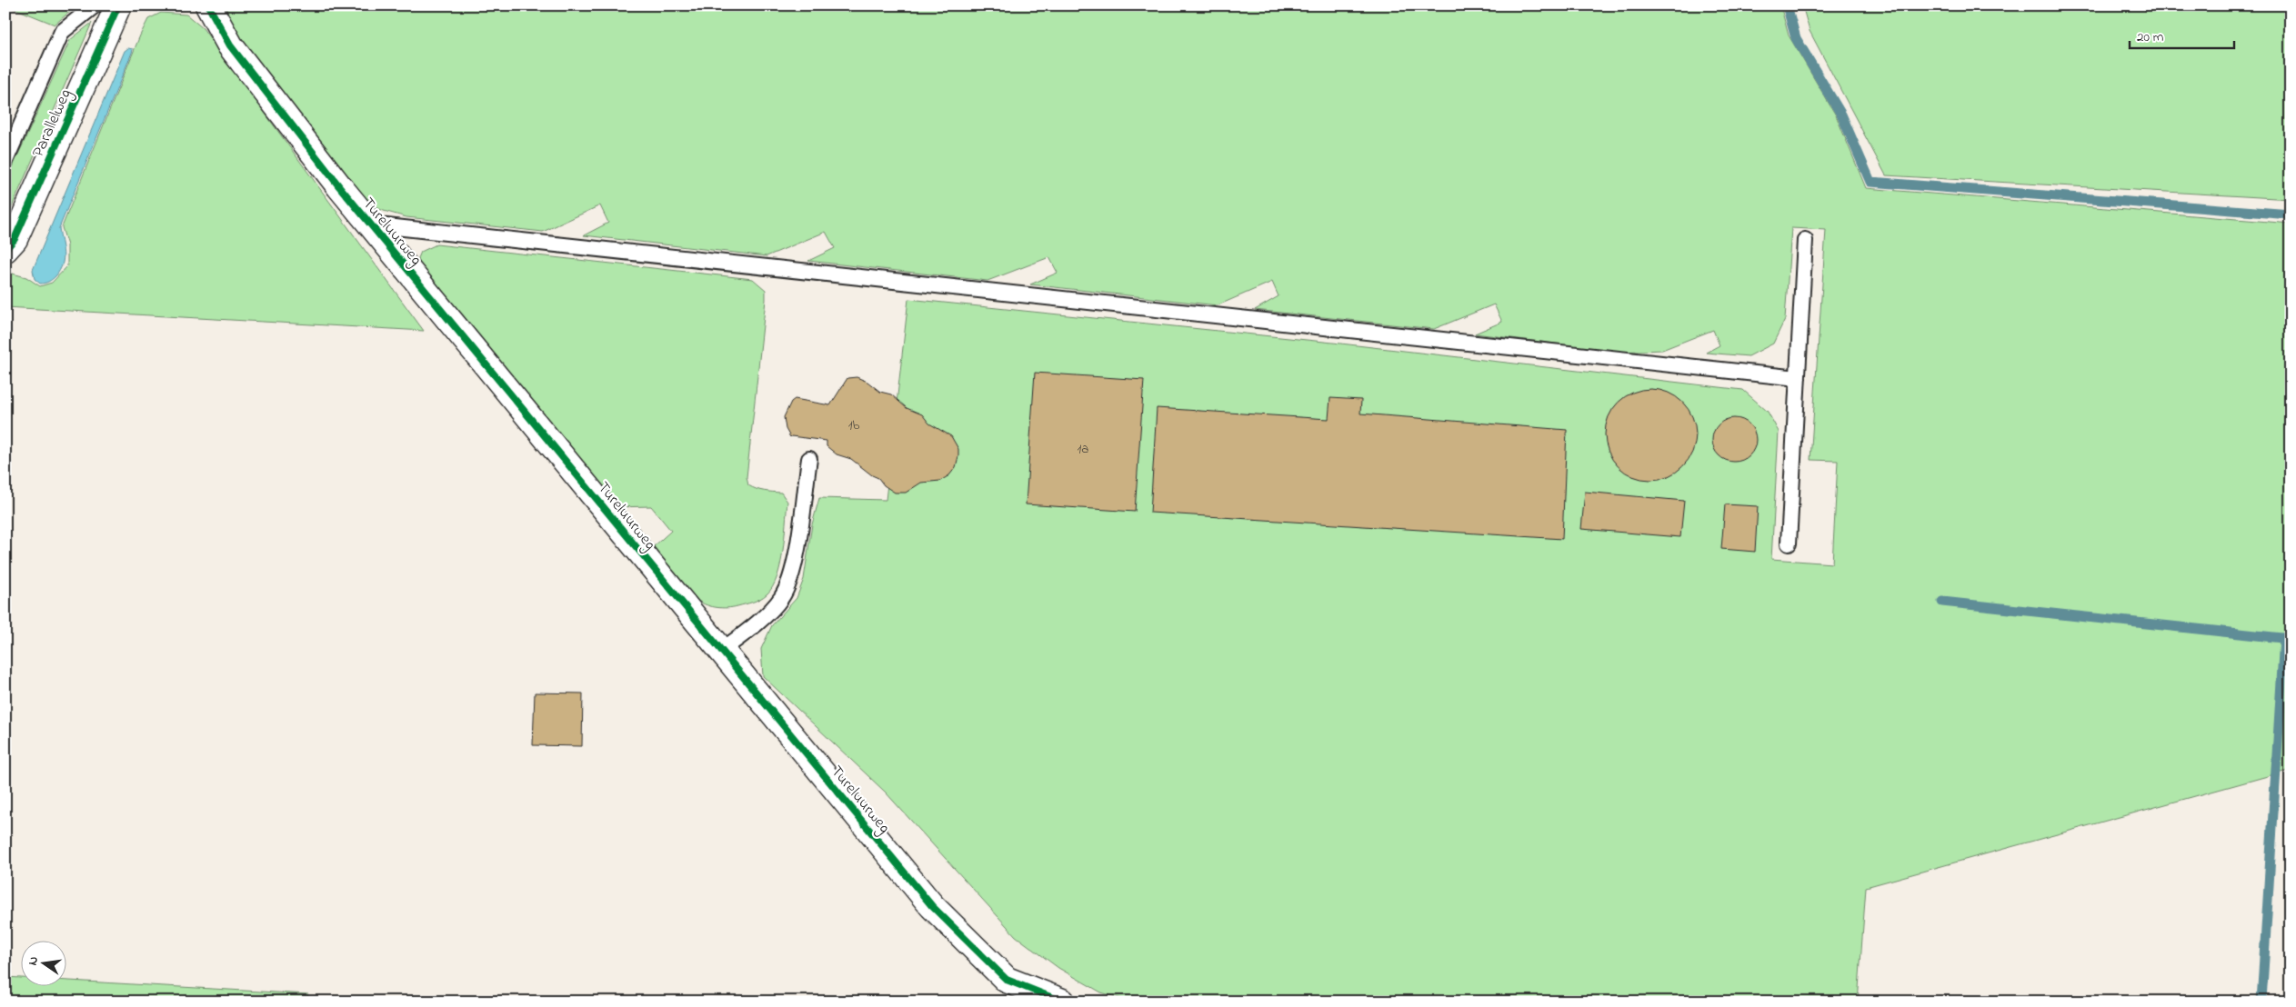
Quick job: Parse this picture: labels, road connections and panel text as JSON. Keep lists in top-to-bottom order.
{
  "streets": {
    "street": ["Parallelweg", "Tureluurweg"]
  },
  "house_numbers": ["1b", "1a"],
  "scale_bar": "20 m",
  "north": "left"
}
